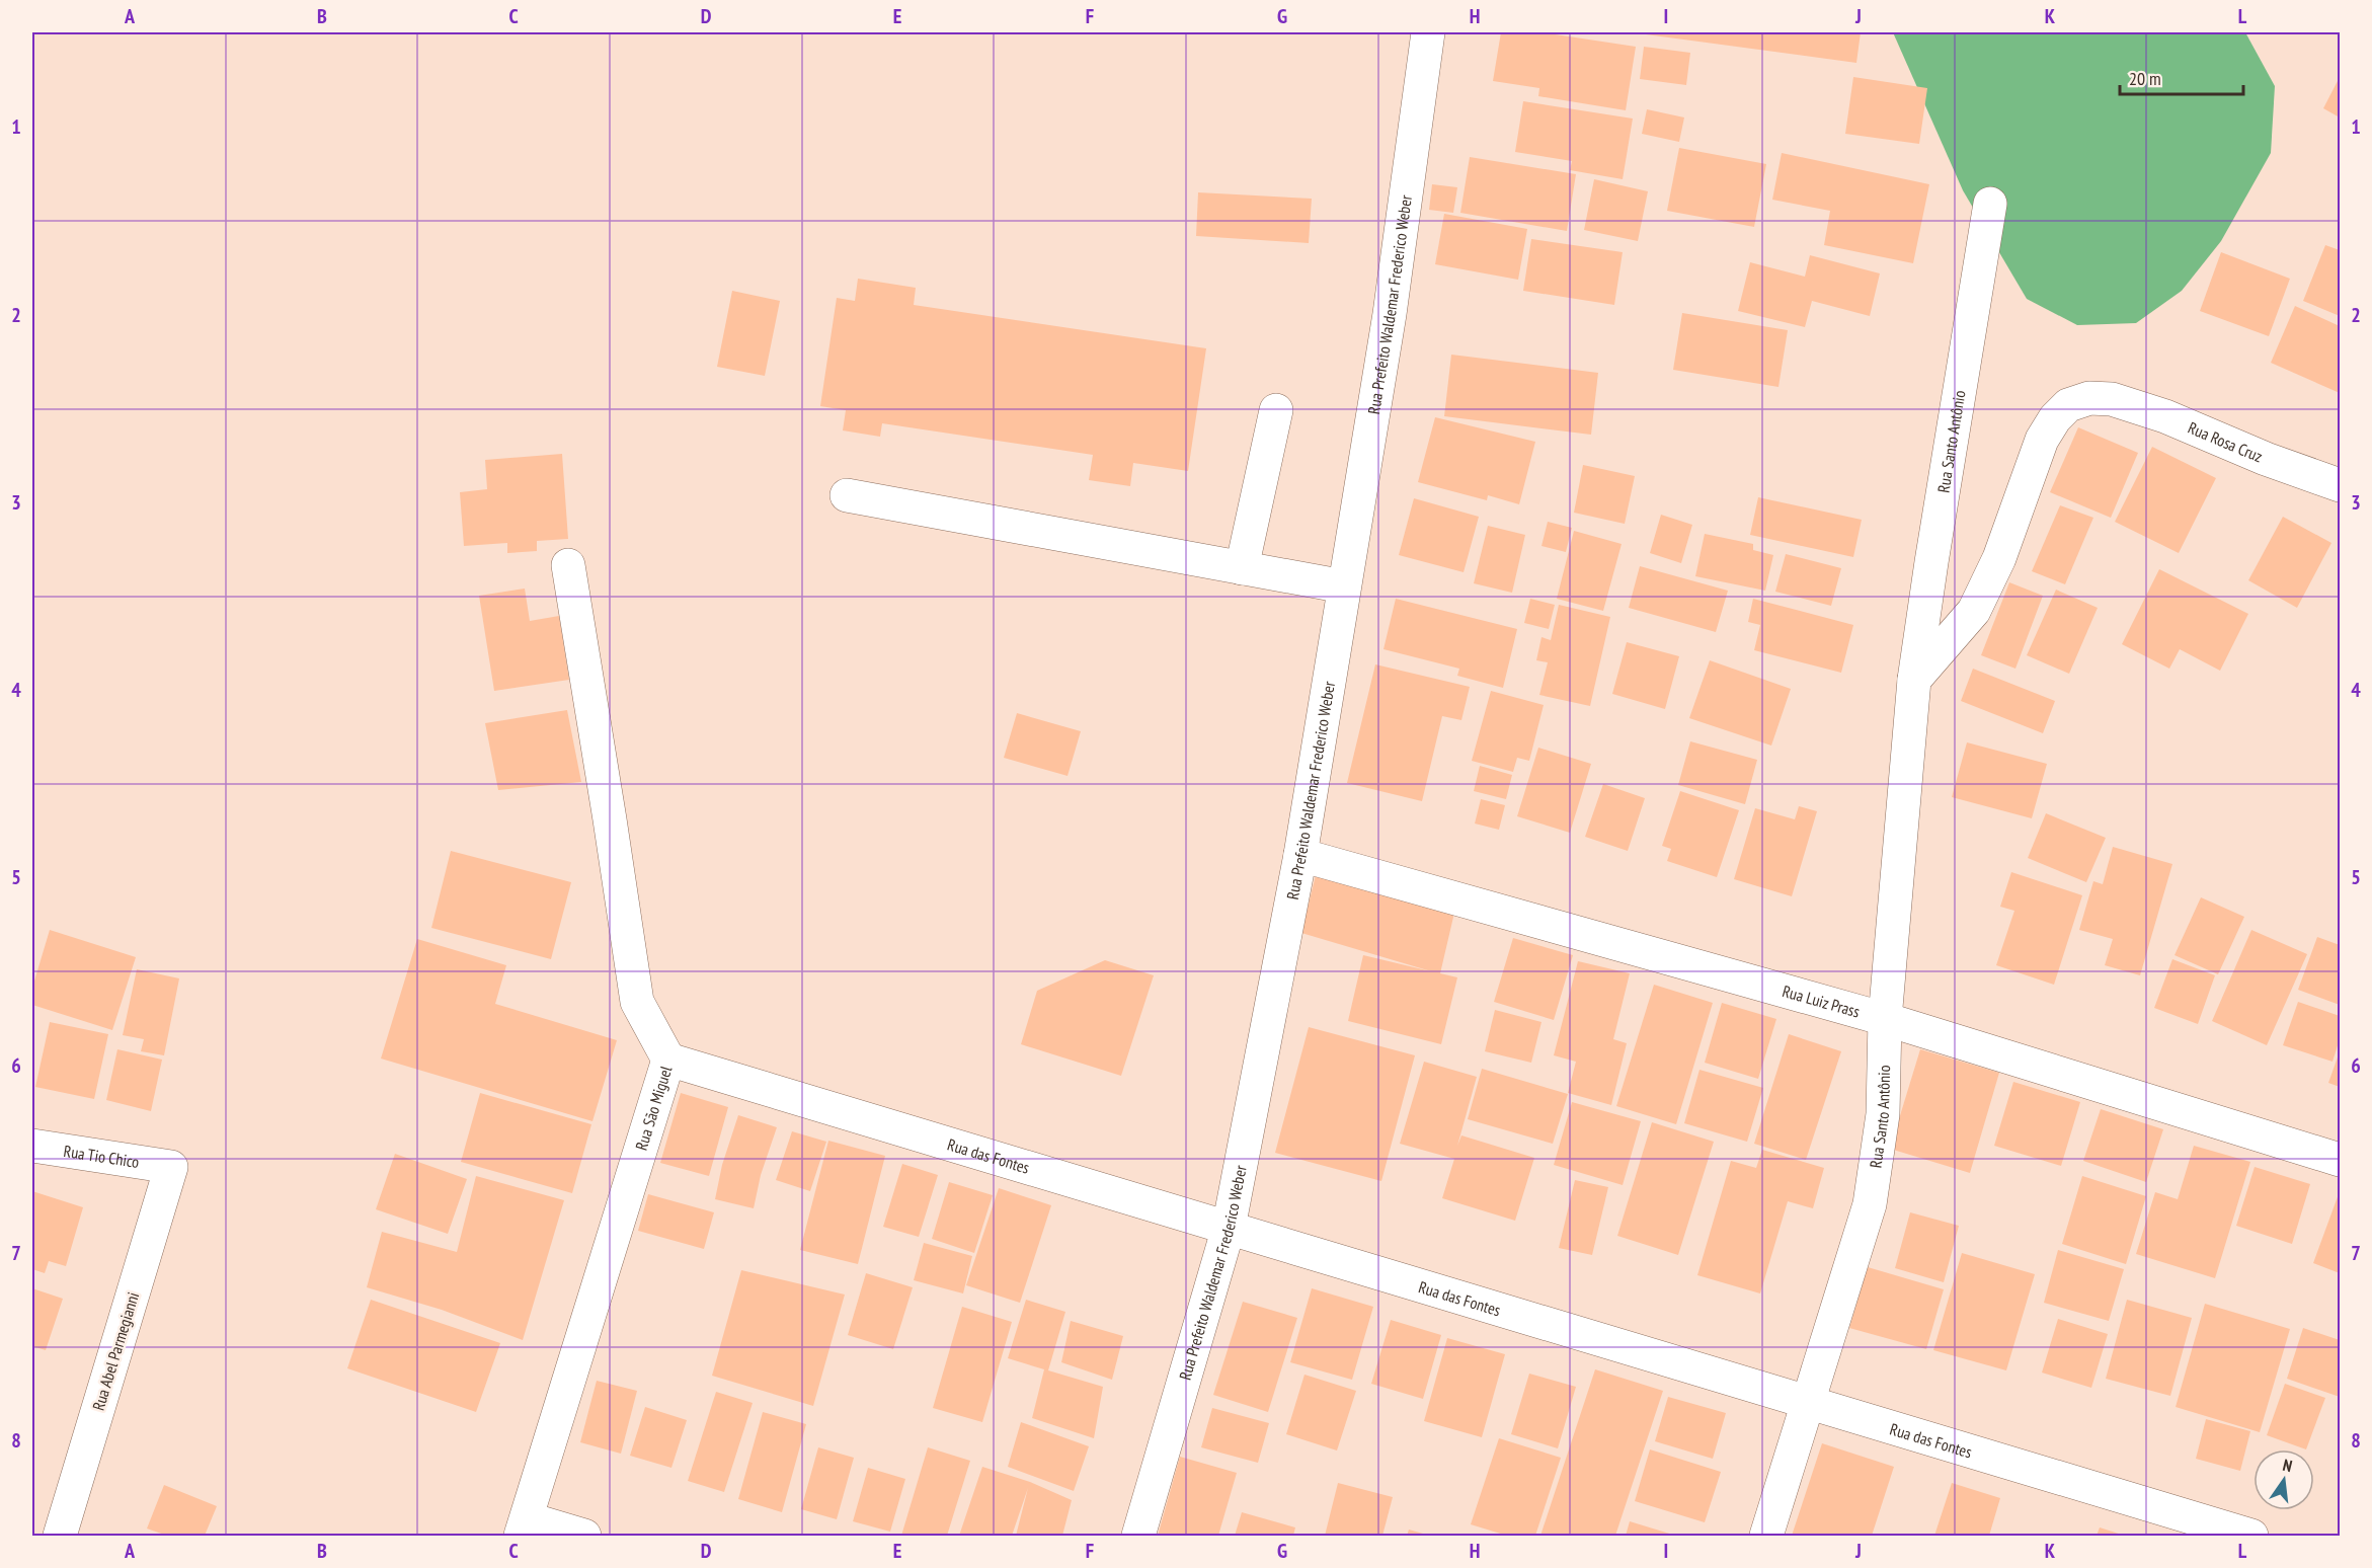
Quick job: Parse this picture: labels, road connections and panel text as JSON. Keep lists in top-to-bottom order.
{
  "streets": {
    "street": [
      "Rua Prefeito Waldemar Frederico Weber",
      "Rua Santo Antônio",
      "Rua Rosa Cruz",
      "Rua Luiz Prass",
      "Rua São Miguel",
      "Rua das Fontes",
      "Rua Tio Chico",
      "Rua Abel Parmegianni"
    ]
  },
  "crossings": [
    ["Rua Prefeito Waldemar Frederico Weber", "Rua Luiz Prass"],
    ["Rua Prefeito Waldemar Frederico Weber", "Rua das Fontes"],
    ["Rua Santo Antônio", "Rua Rosa Cruz"],
    ["Rua Santo Antônio", "Rua Luiz Prass"],
    ["Rua Santo Antônio", "Rua das Fontes"],
    ["Rua São Miguel", "Rua das Fontes"],
    ["Rua Tio Chico", "Rua Abel Parmegianni"]
  ],
  "scale_bar": "20 m",
  "north": "top",
  "grid": {
    "columns": [
      "A",
      "B",
      "C",
      "D",
      "E",
      "F",
      "G",
      "H",
      "I",
      "J",
      "K",
      "L"
    ],
    "rows": [
      "1",
      "2",
      "3",
      "4",
      "5",
      "6",
      "7",
      "8"
    ]
  }
}
